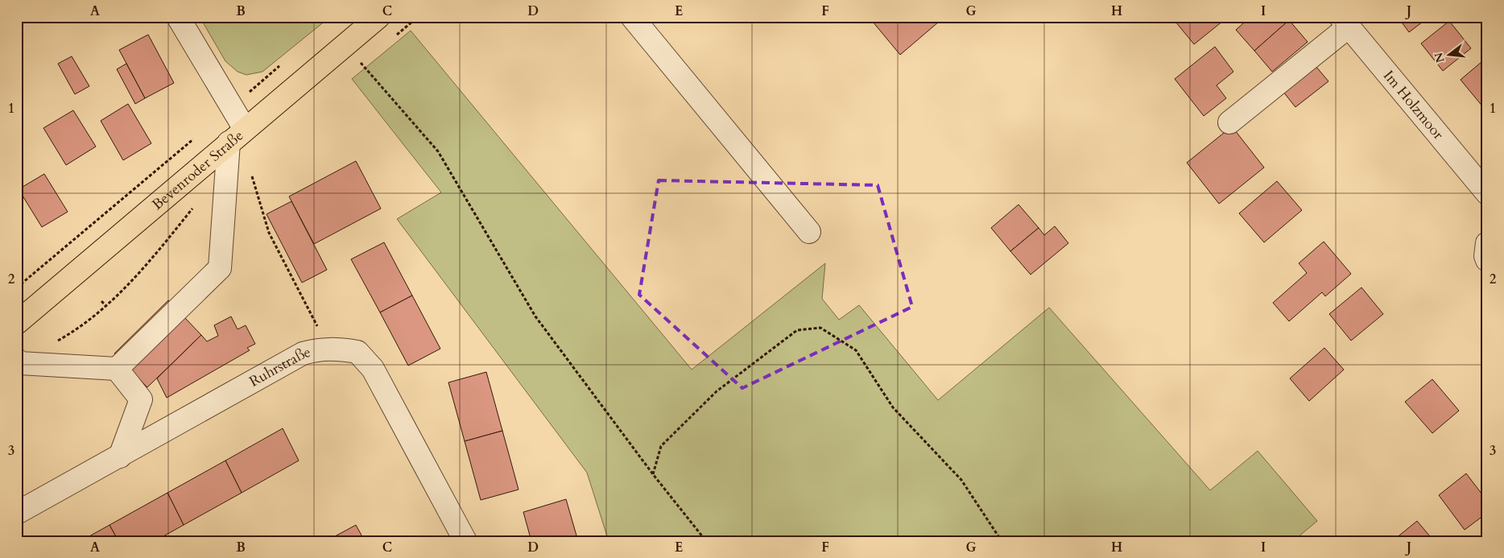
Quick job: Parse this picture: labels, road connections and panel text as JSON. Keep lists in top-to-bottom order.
{
  "streets": {
    "main road": ["Bevenroder Straße"],
    "street": ["Im Holzmoor", "Ruhrstraße"]
  },
  "north": "left",
  "grid": {
    "columns": [
      "A",
      "B",
      "C",
      "D",
      "E",
      "F",
      "G",
      "H",
      "I",
      "J"
    ],
    "rows": ["1", "2", "3"]
  }
}
